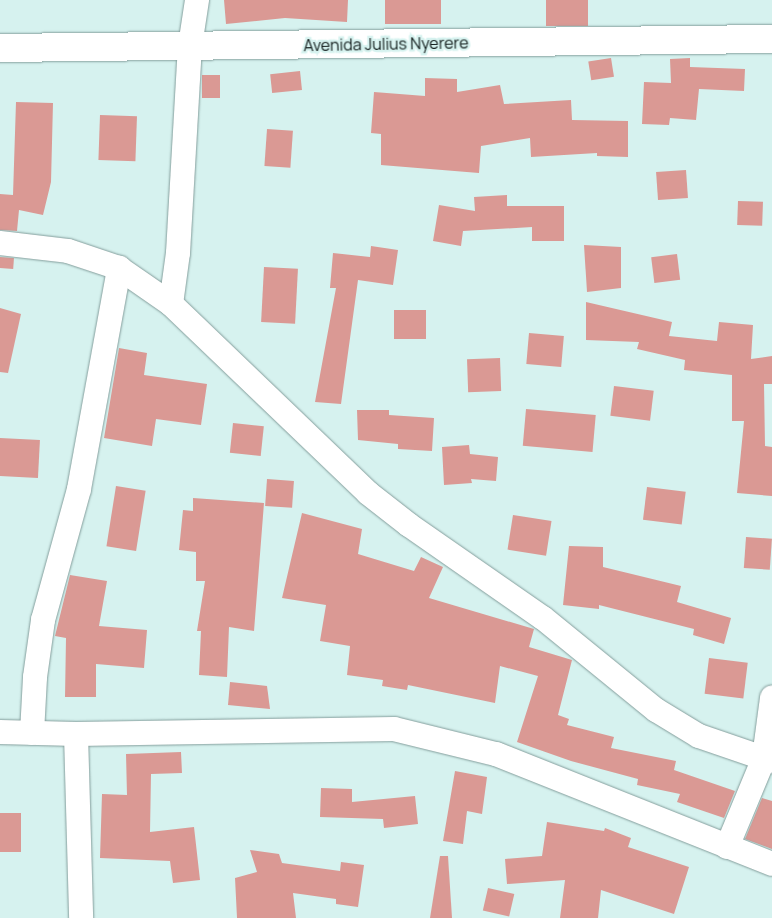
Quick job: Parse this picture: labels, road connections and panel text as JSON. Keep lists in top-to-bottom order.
{
  "streets": {
    "street": ["Avenida Julius Nyerere"]
  }
}
